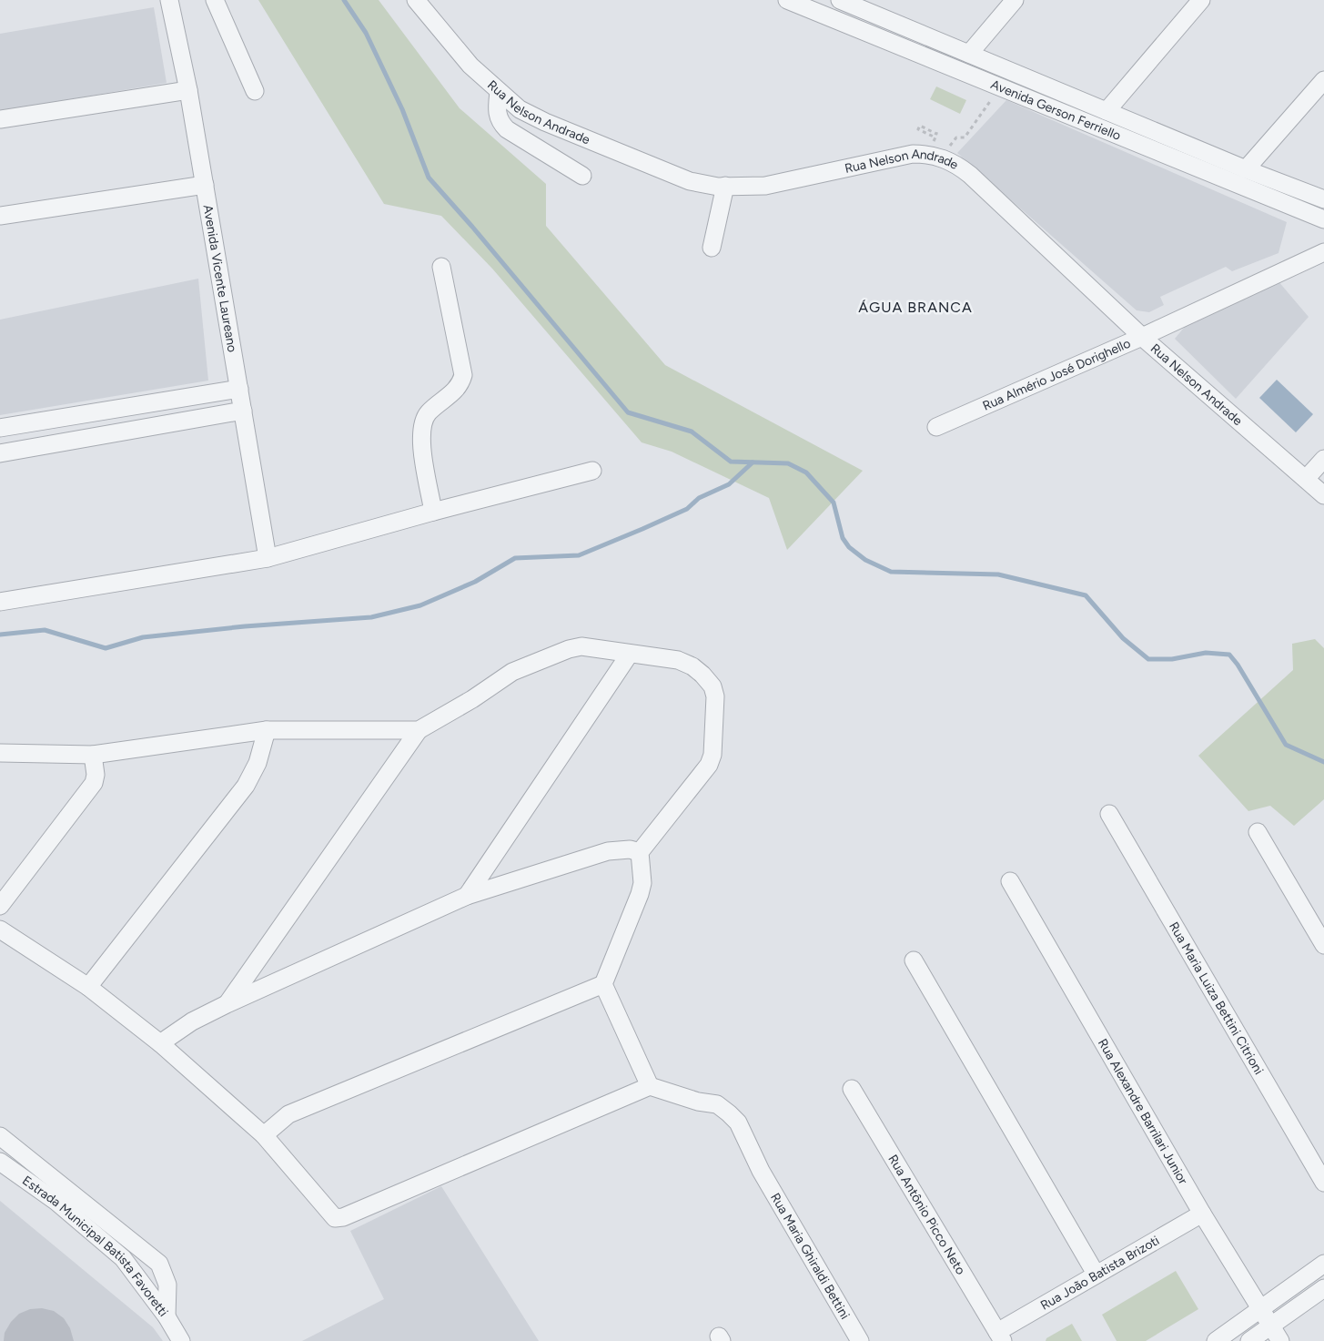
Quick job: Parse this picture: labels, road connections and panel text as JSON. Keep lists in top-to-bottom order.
{
  "streets": {
    "street": [
      "Avenida Gerson Ferriello",
      "Rua Nelson Andrade",
      "Avenida Vicente Laureano",
      "Rua Almério José Dorighello",
      "Rua Maria Luiza Bettini Citrioni",
      "Rua Alexandre Barrilari Junior",
      "Rua Antônio Picco Neto",
      "Estrada Municipal Batista Favoretti",
      "Rua Maria Ghiraldi Bettini",
      "Rua João Batista Brizoti"
    ]
  },
  "crossings": [
    ["Rua Nelson Andrade", "Rua Almério José Dorighello"],
    ["Rua Alexandre Barrilari Junior", "Rua João Batista Brizoti"],
    ["Rua Antônio Picco Neto", "Rua João Batista Brizoti"]
  ],
  "districts": ["ÁGUA BRANCA"]
}
